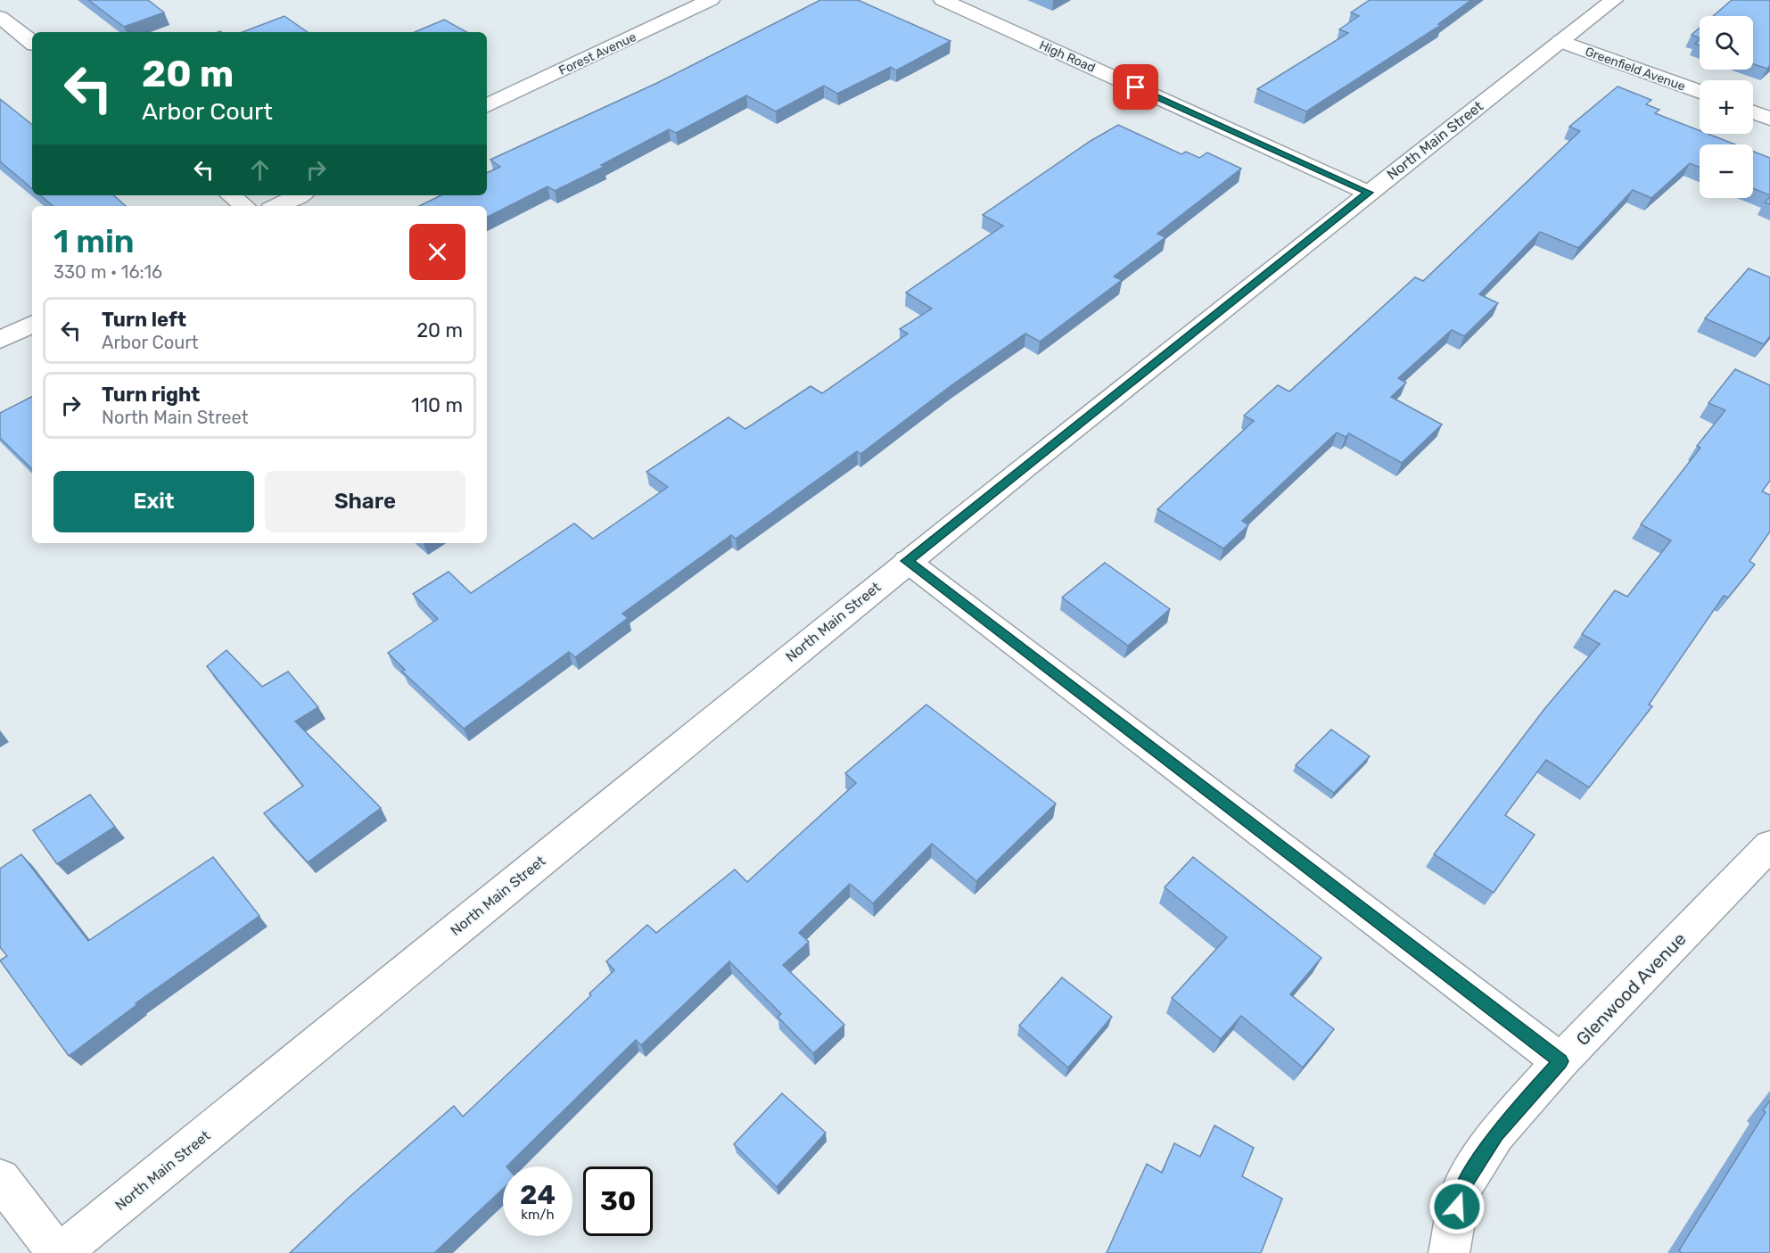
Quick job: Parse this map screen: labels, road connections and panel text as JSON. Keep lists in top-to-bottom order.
{
  "streets": {
    "street": [
      "Forest Avenue",
      "High Road",
      "Greenfield Avenue",
      "North Main Street",
      "Glenwood Avenue"
    ]
  },
  "crossings": [
    ["High Road", "North Main Street"],
    ["Greenfield Avenue", "North Main Street"]
  ],
  "page": {
    "map_buttons": ["+", "−"],
    "turn": ["20 m", "Arbor Court"],
    "heading": ["1 min", "330 m · 16:16"],
    "list": [
      {
        "name": "Turn left",
        "note": "Arbor Court",
        "value": "20 m"
      },
      {
        "name": "Turn right",
        "note": "North Main Street",
        "value": "110 m"
      }
    ],
    "buttons": ["Exit", "Share"],
    "speed": "24 km/h",
    "limit": "30"
  }
}
